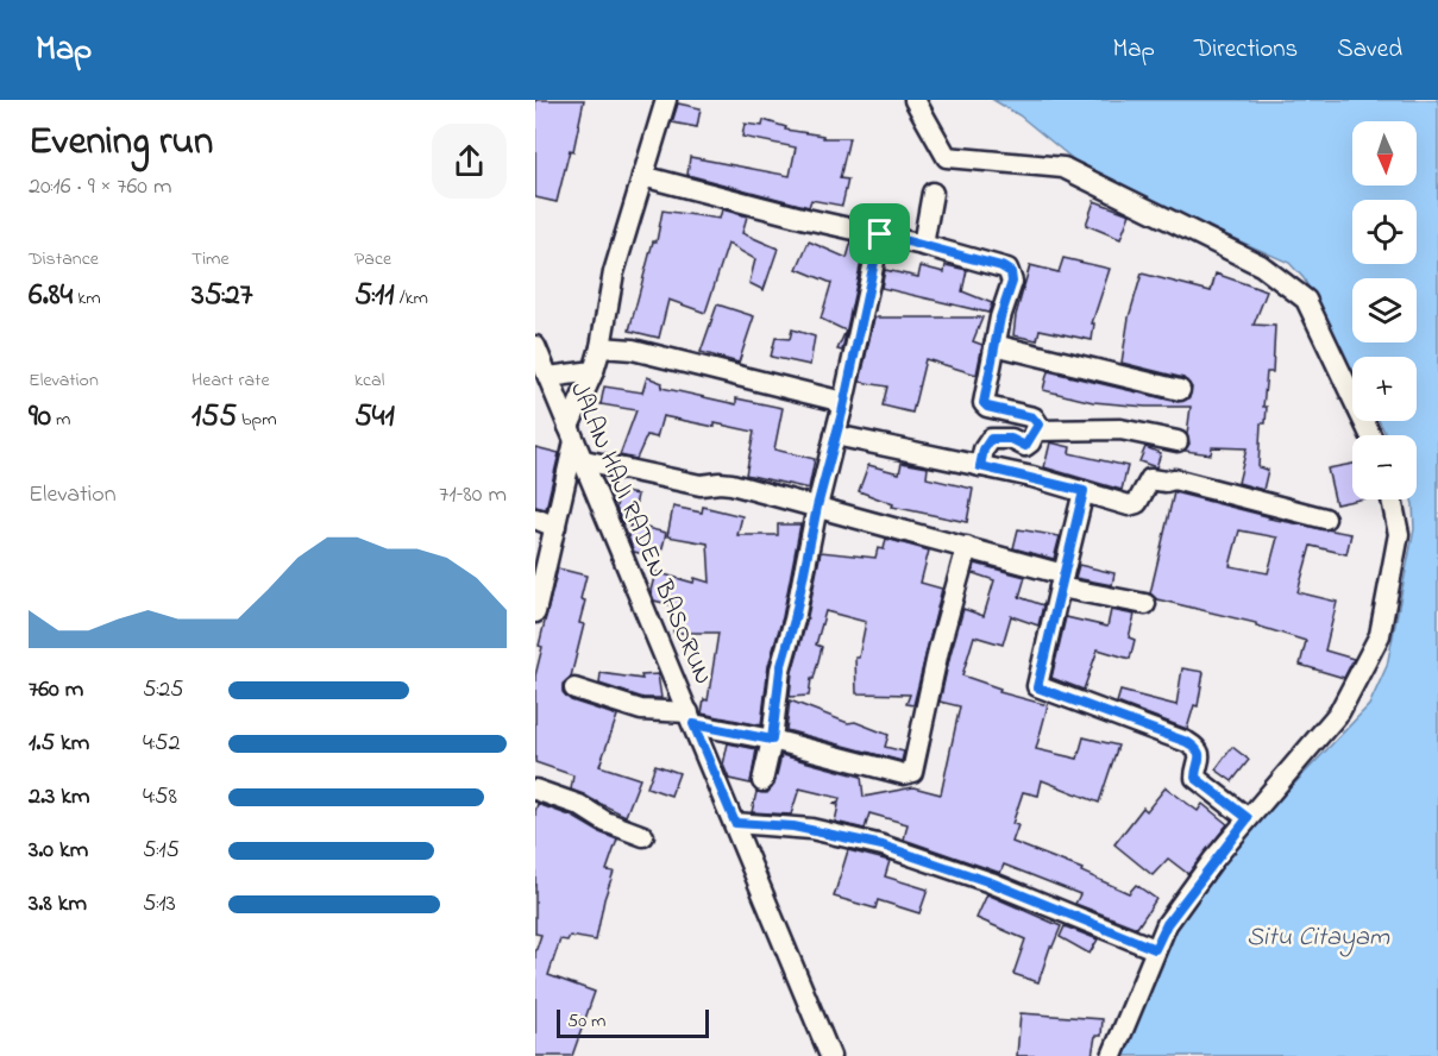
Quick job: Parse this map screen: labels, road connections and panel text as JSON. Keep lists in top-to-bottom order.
{
  "streets": {
    "street": ["JALAN HAJI RADEN BASORUN"]
  },
  "water": ["Situ Citayam"],
  "scale_bar": "50 m",
  "north": "bottom",
  "page": {
    "header": "Map",
    "nav": ["Map", "Directions", "Saved"],
    "heading": ["Evening run", "20:16 · 9 × 760 m"],
    "map_buttons": ["+", "−"],
    "stats": [
      ["Distance", "6.84 km"],
      ["Time", "35:27"],
      ["Pace", "5:11 /km"],
      ["Elevation", "90 m"],
      ["Heart rate", "155 bpm"],
      ["kcal", "541"]
    ],
    "chart": ["Elevation", "71–80 m"],
    "list": [
      {
        "name": "760 m",
        "note": "5:25"
      },
      {
        "name": "1.5 km",
        "note": "4:52"
      },
      {
        "name": "2.3 km",
        "note": "4:58"
      },
      {
        "name": "3.0 km",
        "note": "5:15"
      },
      {
        "name": "3.8 km",
        "note": "5:13"
      }
    ],
    "scale": "50 m"
  }
}
